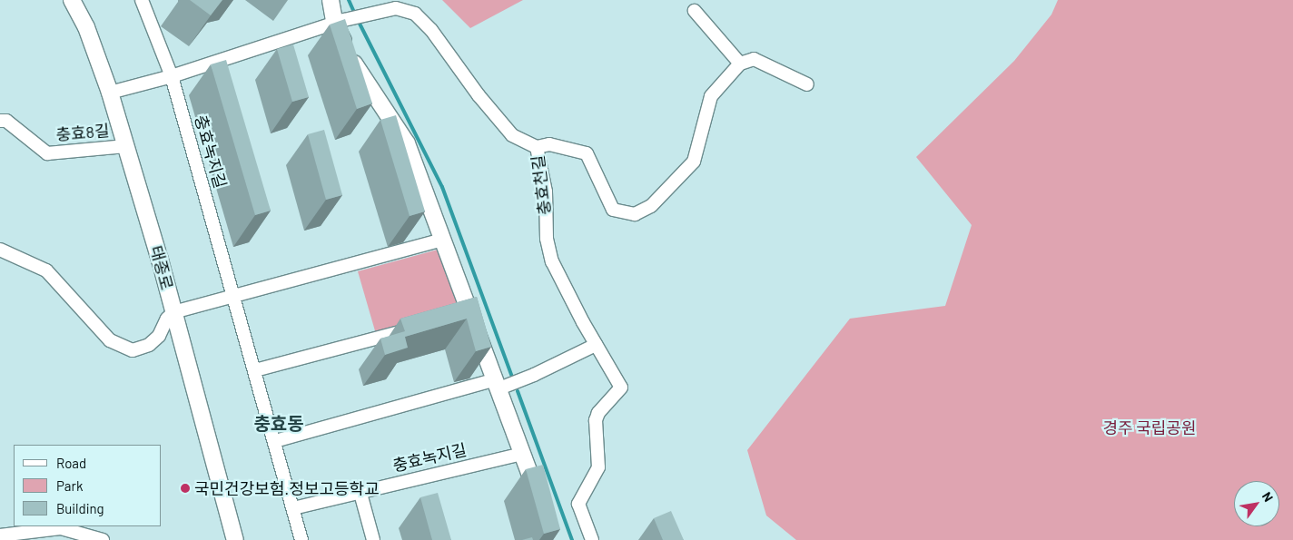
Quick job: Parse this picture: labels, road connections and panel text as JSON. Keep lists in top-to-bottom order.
{
  "streets": {
    "street": [
      "충효8길",
      "충효녹지길",
      "충효천길",
      "태종로"
    ]
  },
  "crossings": [
    ["충효8길", "태종로"],
    ["충효녹지길", "충효천길"]
  ],
  "districts": ["충효동"],
  "parks": ["경주 국립공원"],
  "places": ["국민건강보험.정보고등학교"],
  "legend": ["Road", "Park", "Building"],
  "north": "top right"
}
